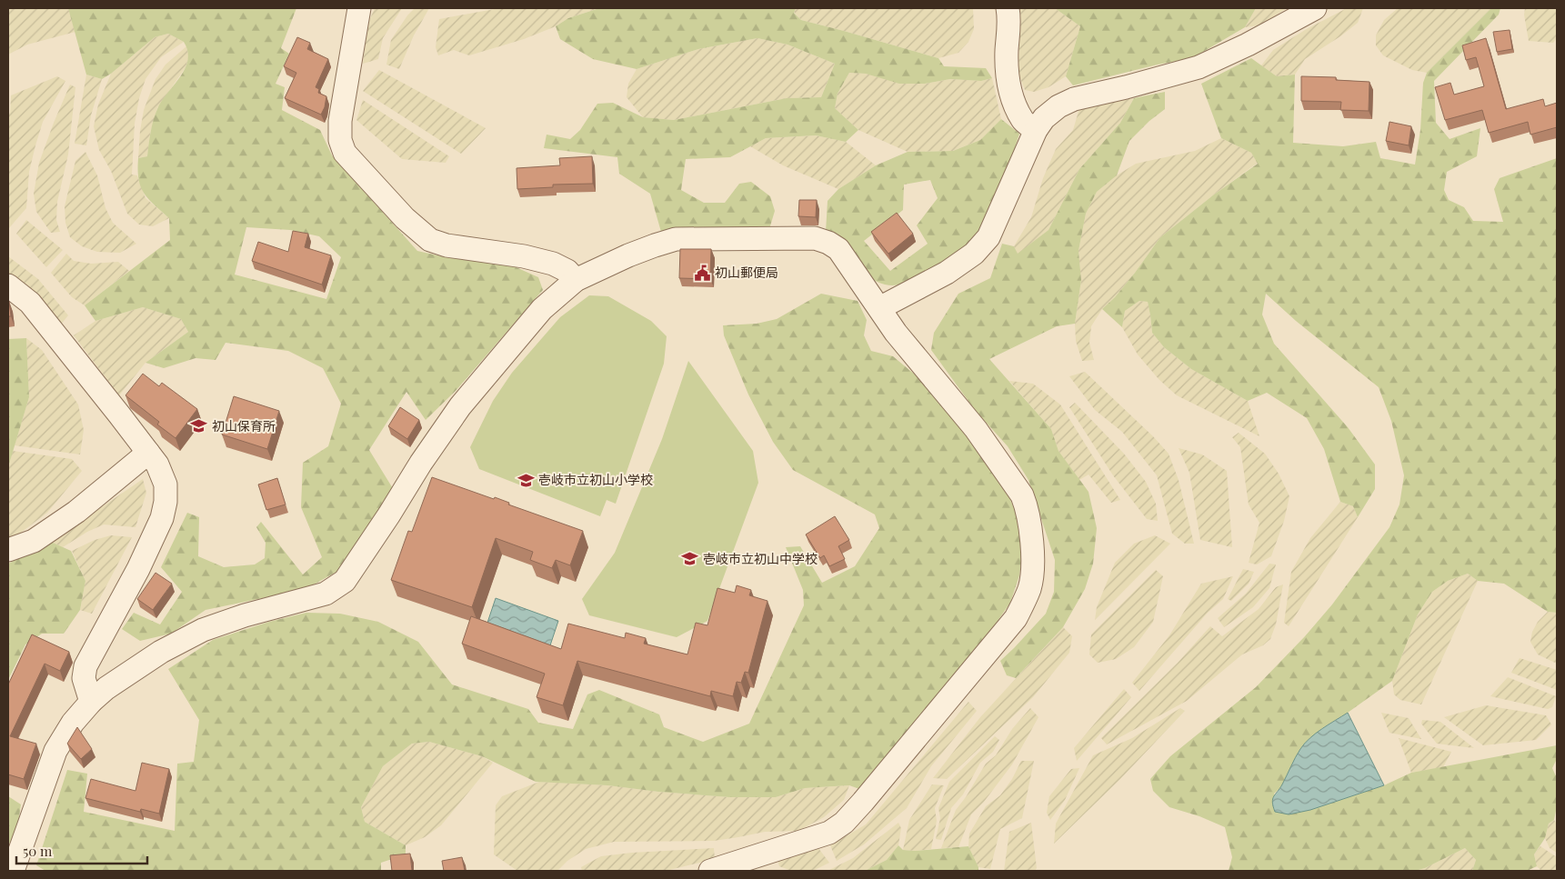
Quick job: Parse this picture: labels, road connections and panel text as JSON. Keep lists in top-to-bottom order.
{
  "places": {
    "public building": ["初山郵便局"],
    "school or university": ["初山保育所", "壱岐市立初山小学校", "壱岐市立初山中学校"]
  },
  "scale_bar": "50 m"
}
